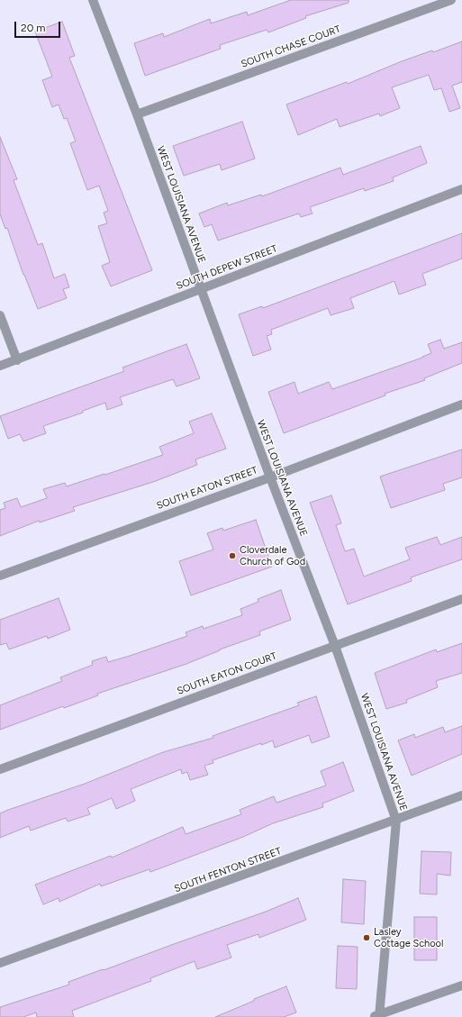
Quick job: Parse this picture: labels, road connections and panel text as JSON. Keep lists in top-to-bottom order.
{
  "streets": {
    "street": [
      "SOUTH CHASE COURT",
      "WEST LOUISIANA AVENUE",
      "SOUTH DEPEW STREET",
      "SOUTH EATON STREET",
      "SOUTH EATON COURT",
      "SOUTH FENTON STREET"
    ]
  },
  "crossings": [
    ["SOUTH CHASE COURT", "WEST LOUISIANA AVENUE"],
    ["WEST LOUISIANA AVENUE", "SOUTH DEPEW STREET"],
    ["WEST LOUISIANA AVENUE", "SOUTH EATON STREET"],
    ["WEST LOUISIANA AVENUE", "SOUTH EATON COURT"],
    ["WEST LOUISIANA AVENUE", "SOUTH FENTON STREET"]
  ],
  "places": ["Cloverdale Church of God", "Lasley Cottage School"],
  "scale_bar": "20 m"
}
